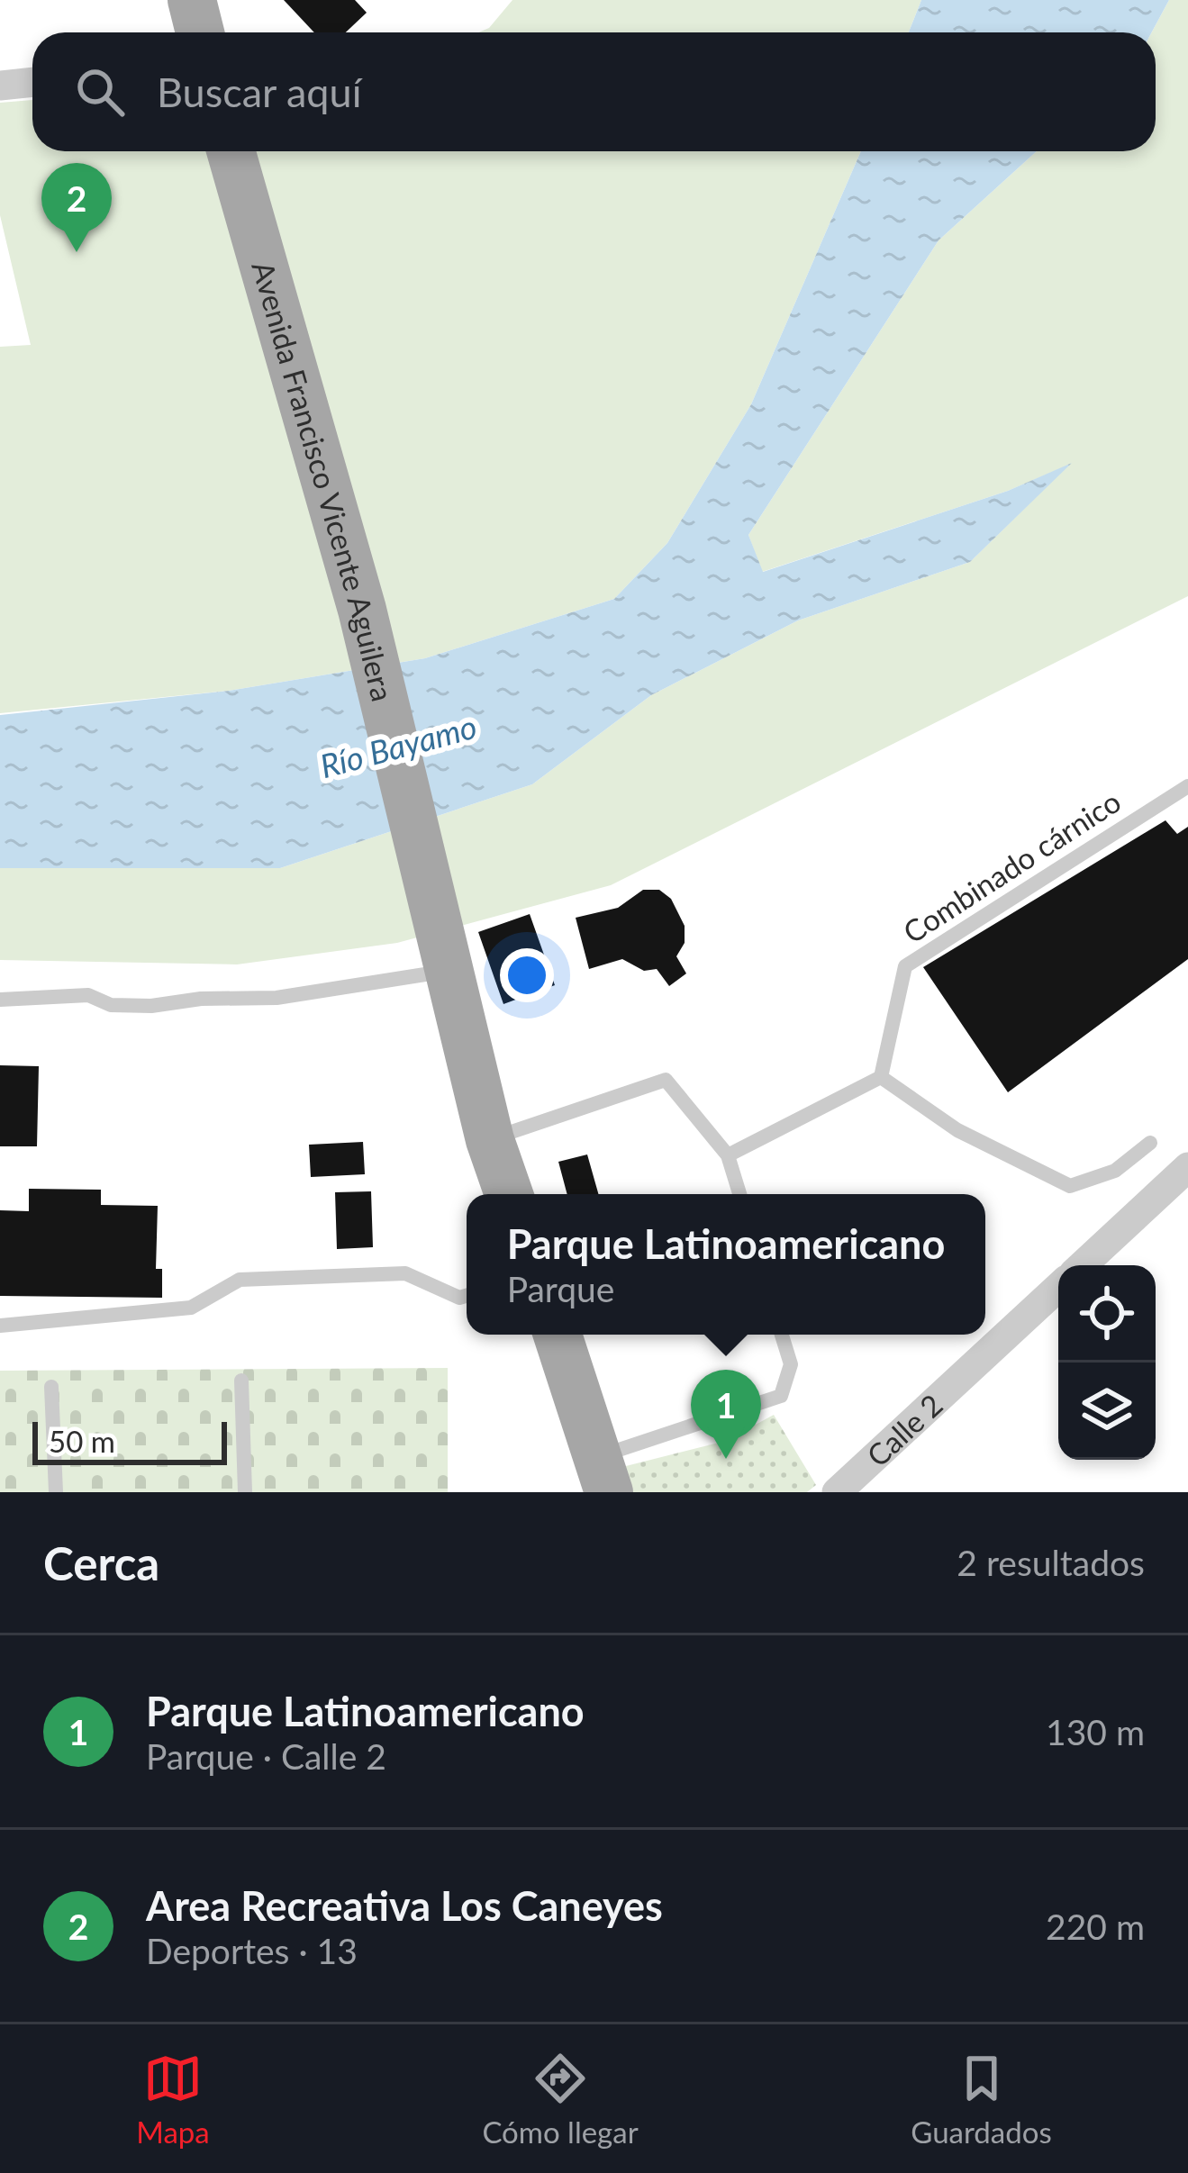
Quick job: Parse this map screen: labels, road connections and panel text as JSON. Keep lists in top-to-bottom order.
{
  "streets": {
    "main road": ["Avenida Francisco Vicente Aguilera"],
    "street": ["Calle 2"],
    "lane": ["Combinado cárnico"]
  },
  "water": ["Río Bayamo"],
  "scale_bar": "50 m",
  "page": {
    "search": "Buscar aquí",
    "pins": ["2", "1"],
    "popup": ["Parque Latinoamericano", "Parque"],
    "scale": "50 m",
    "heading": ["Cerca", "2 resultados"],
    "list": [
      {
        "mark": "1",
        "name": "Parque Latinoamericano",
        "note": "Parque · Calle 2",
        "value": "130 m"
      },
      {
        "mark": "2",
        "name": "Area Recreativa Los Caneyes",
        "note": "Deportes · 13",
        "value": "220 m"
      }
    ],
    "nav": ["Mapa", "Cómo llegar", "Guardados"]
  }
}
